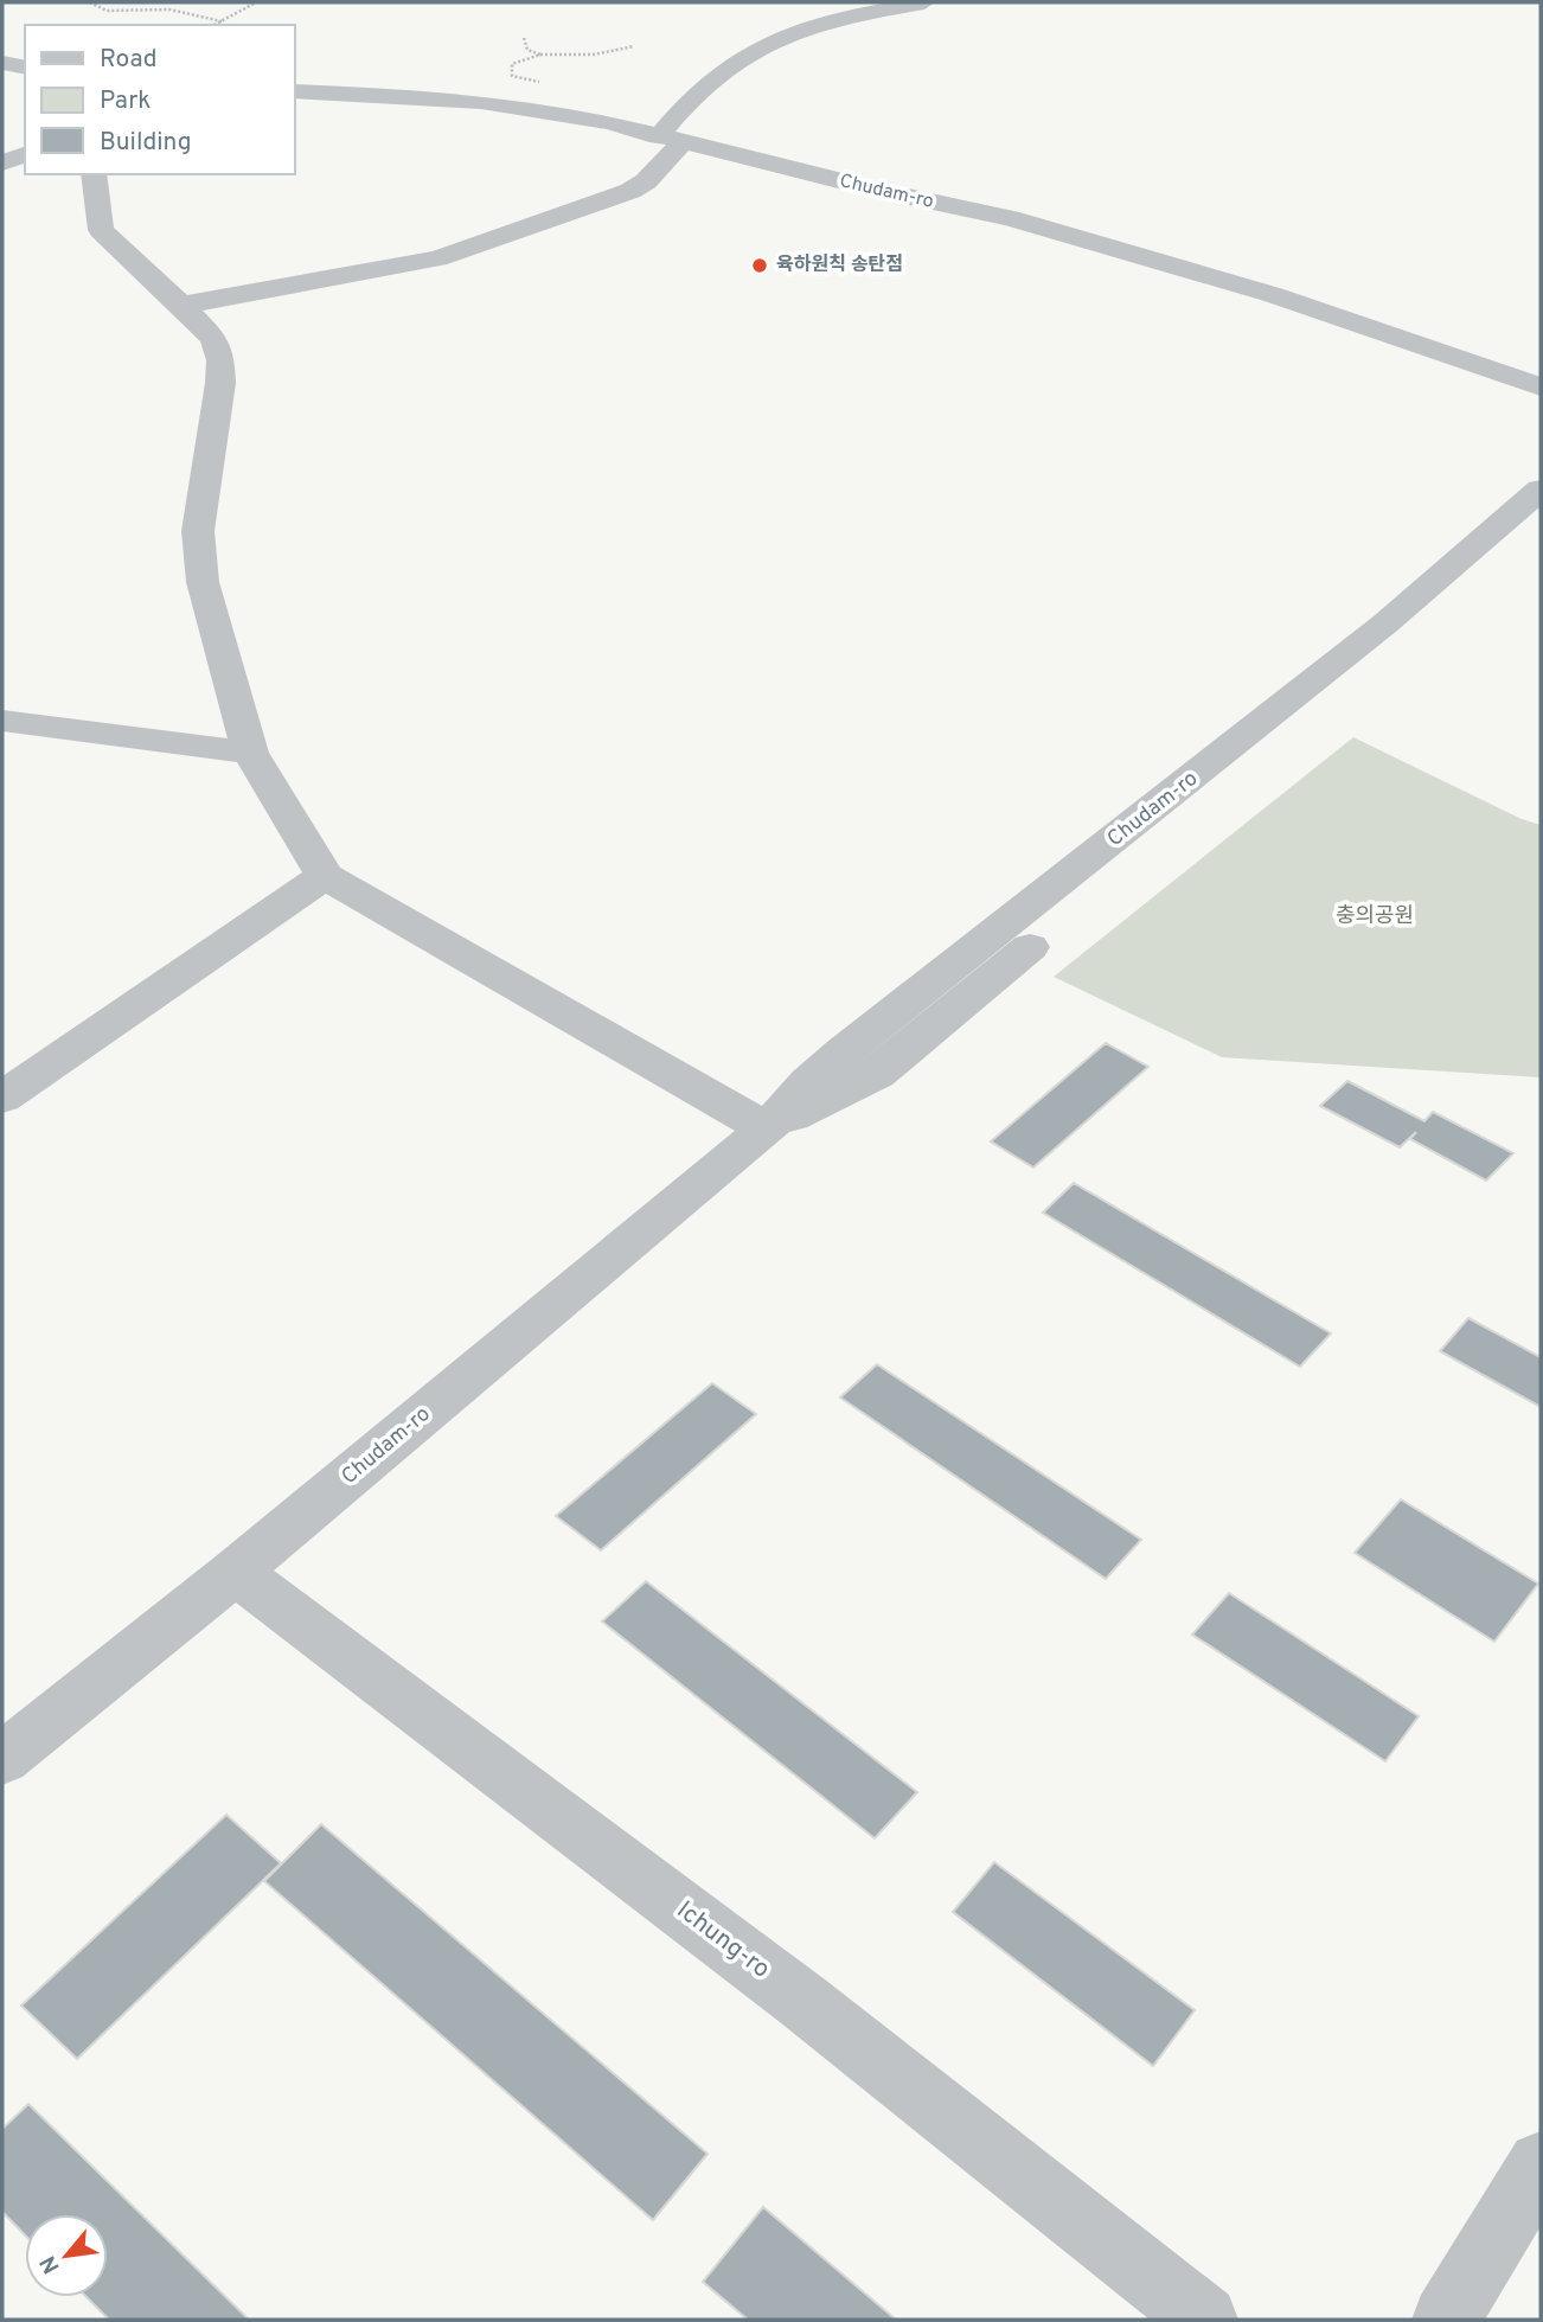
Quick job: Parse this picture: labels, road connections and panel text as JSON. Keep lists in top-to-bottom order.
{
  "streets": {
    "street": ["Chudam-ro", "Ichung-ro"]
  },
  "crossings": [
    ["Chudam-ro", "Ichung-ro"]
  ],
  "parks": ["충의공원"],
  "places": ["육하원칙 송탄점"],
  "legend": ["Road", "Park", "Building"],
  "north": "bottom left"
}
